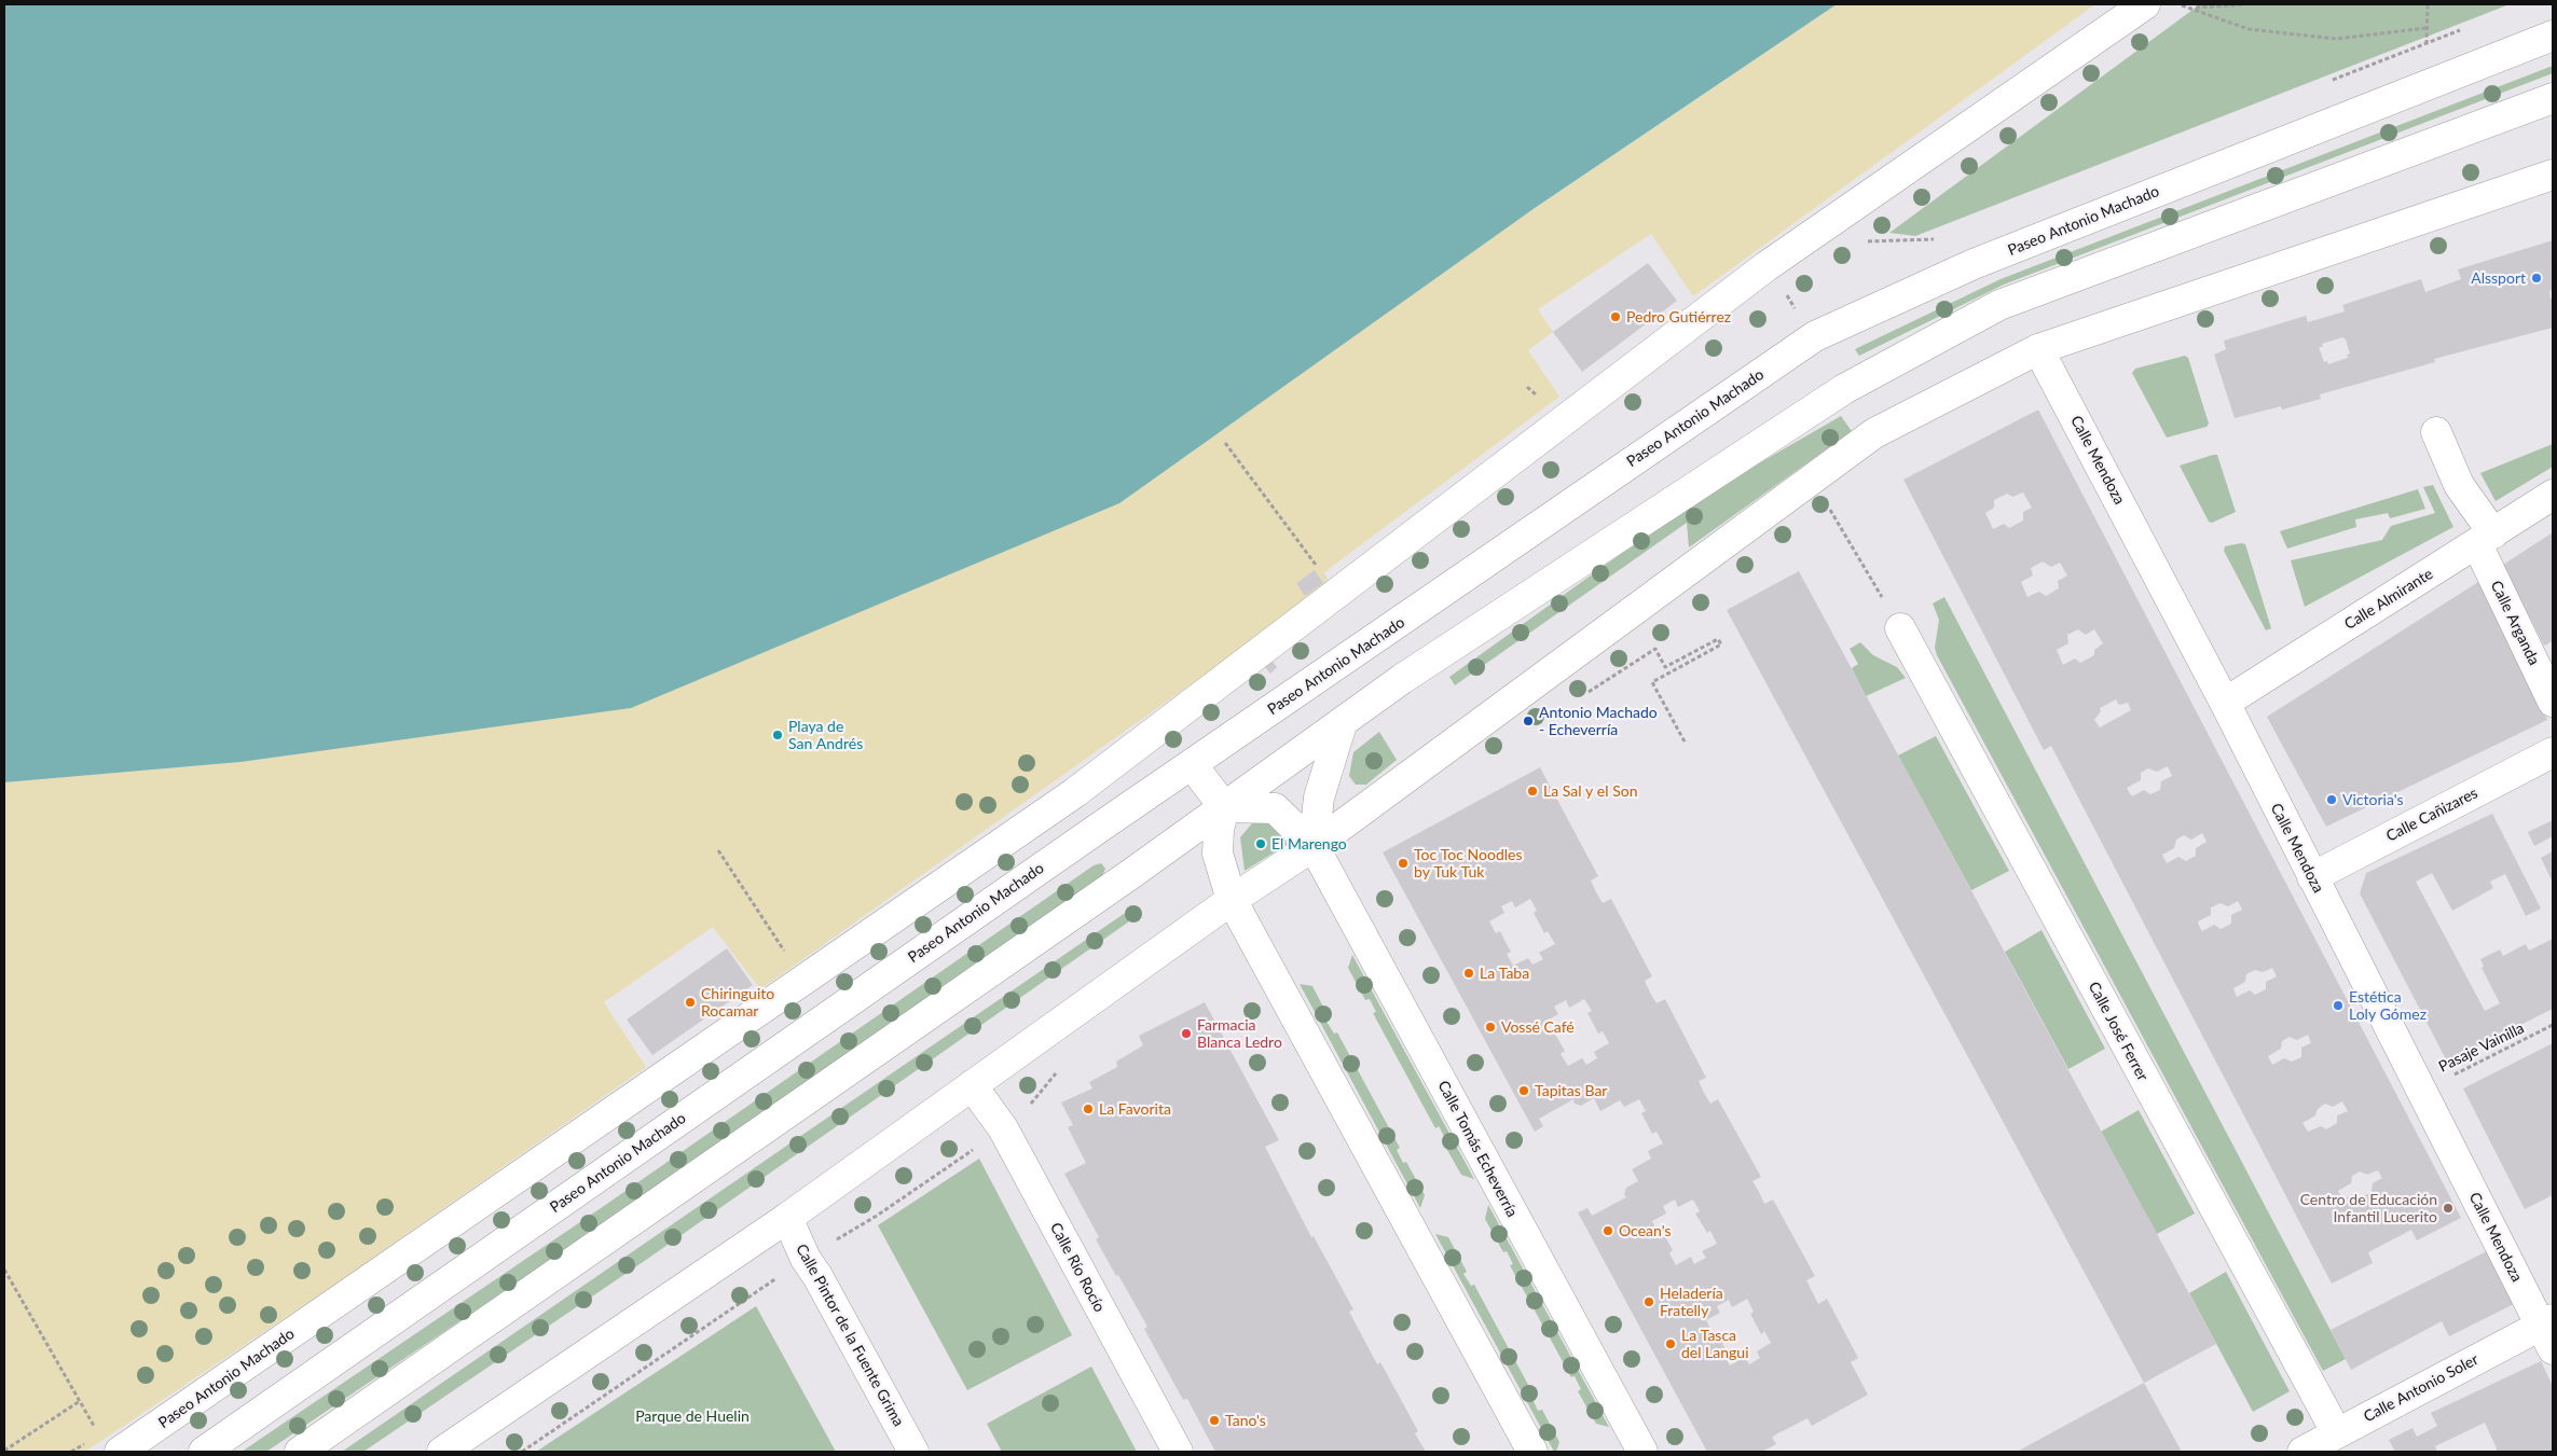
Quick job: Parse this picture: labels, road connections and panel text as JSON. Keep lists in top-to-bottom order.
{
  "streets": {
    "main road": [
      "Paseo Antonio Machado",
      "Calle Mendoza",
      "Calle Almirante",
      "Calle Arganda",
      "Calle Cañizares",
      "Calle José Ferrer",
      "Calle Tomás Echeverría",
      "Calle Río Rocío",
      "Calle Pintor de la Fuente Grima",
      "Calle Antonio Soler"
    ],
    "path": ["Pasaje Vainilla"]
  },
  "crossings": [
    ["Calle Mendoza", "Calle Almirante"],
    ["Calle Mendoza", "Calle Cañizares"],
    ["Calle Mendoza", "Pasaje Vainilla"],
    ["Calle Mendoza", "Calle Antonio Soler"],
    ["Calle Almirante", "Calle Arganda"],
    ["Calle José Ferrer", "Calle Antonio Soler"]
  ],
  "parks": ["Parque de Huelin"],
  "places": [
    "Alssport",
    "Pedro Gutiérrez",
    "Antonio Machado - Echeverría",
    "Playa de San Andrés",
    "La Sal y el Son",
    "Victoria's",
    "El Marengo",
    "Toc Toc Noodles by Tuk Tuk",
    "La Taba",
    "Chiringuito Rocamar",
    "Estética Loly Gómez",
    "Vossé Café",
    "Farmacia Blanca Ledro",
    "Tapitas Bar",
    "La Favorita",
    "Centro de Educación Infantil Lucerito",
    "Ocean's",
    "Heladería Fratelly",
    "La Tasca del Langui",
    "Tano's"
  ]
}
